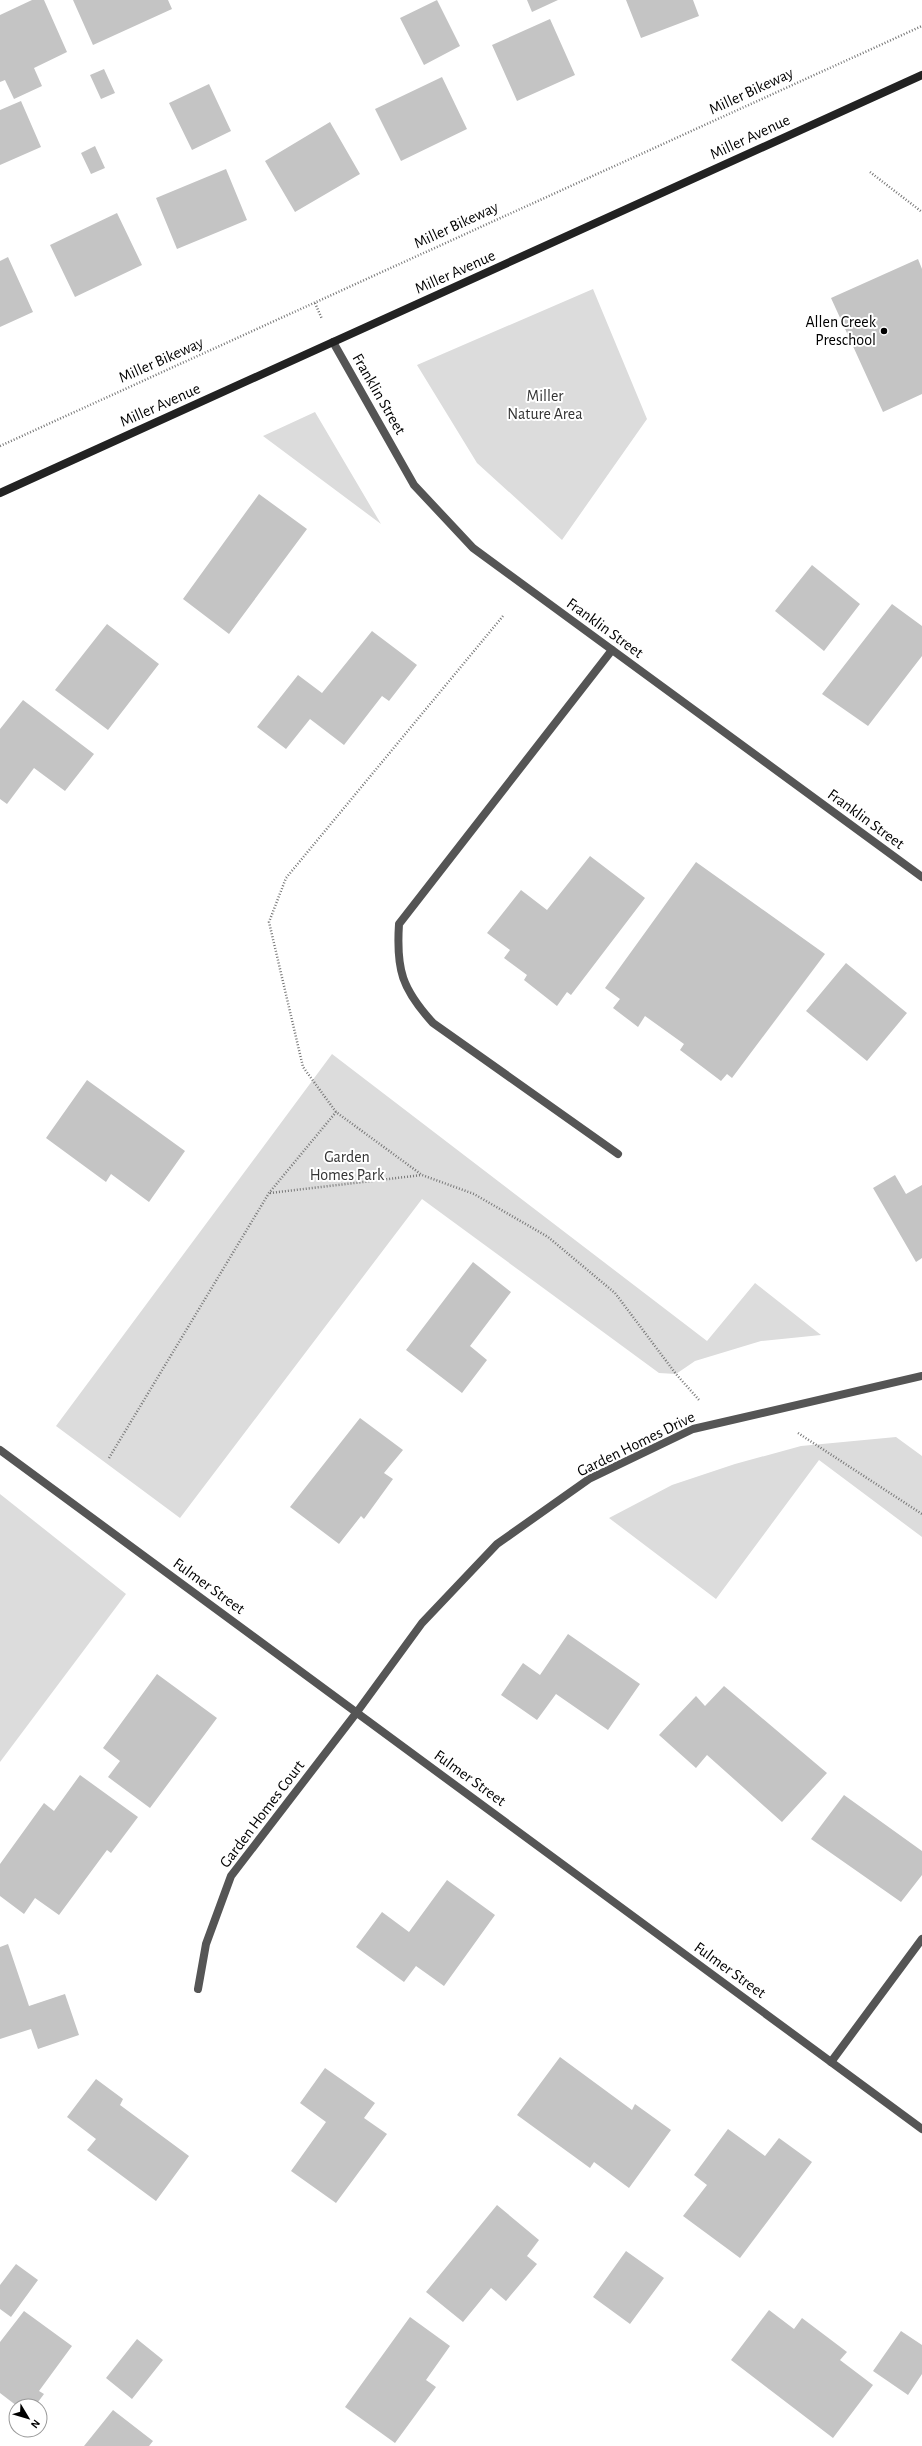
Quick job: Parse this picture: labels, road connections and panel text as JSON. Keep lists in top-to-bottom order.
{
  "streets": {
    "main road": ["Miller Avenue"],
    "street": [
      "Franklin Street",
      "Garden Homes Drive",
      "Fulmer Street",
      "Garden Homes Court"
    ],
    "path": ["Miller Bikeway"]
  },
  "crossings": [
    ["Miller Avenue", "Franklin Street"],
    ["Garden Homes Drive", "Fulmer Street"],
    ["Garden Homes Drive", "Garden Homes Court"],
    ["Fulmer Street", "Garden Homes Court"]
  ],
  "parks": ["Miller Nature Area", "Garden Homes Park"],
  "places": ["Allen Creek Preschool"],
  "north": "bottom right"
}
